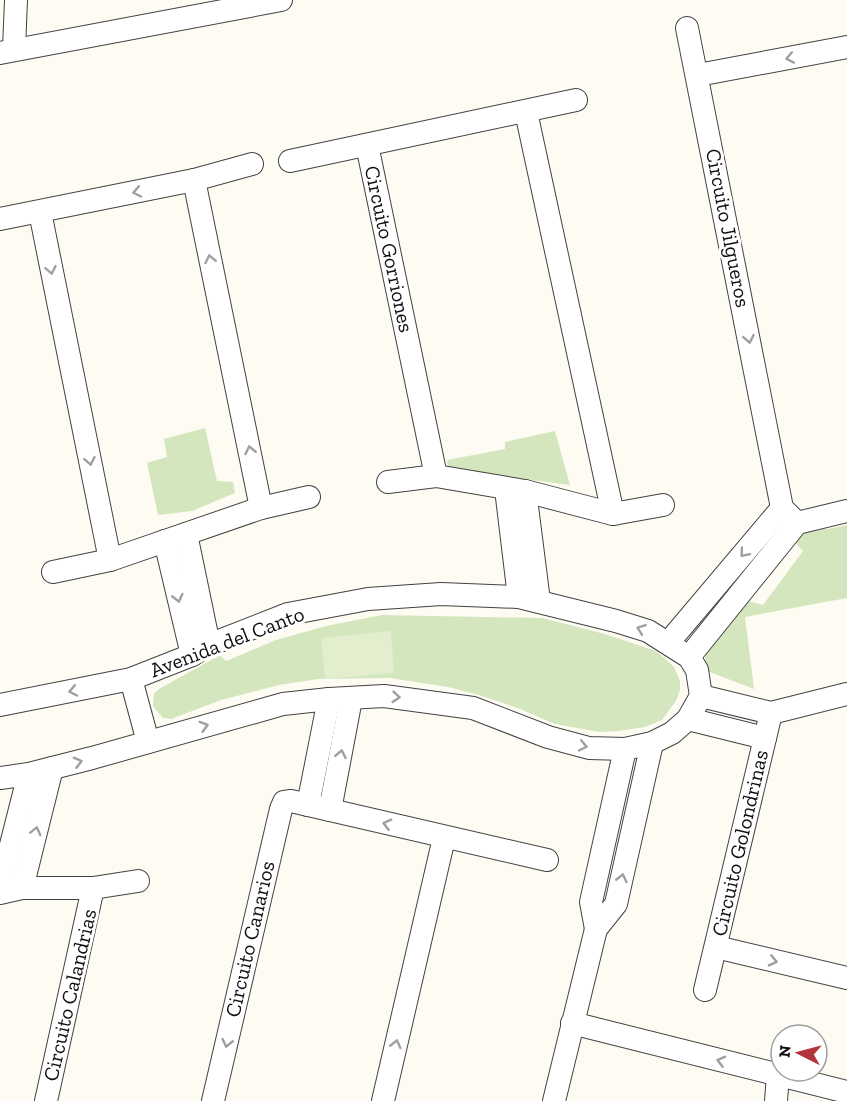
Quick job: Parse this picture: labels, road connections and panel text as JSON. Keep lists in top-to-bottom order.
{
  "streets": {
    "street": [
      "Circuito Jilgueros",
      "Circuito Gorriones",
      "Avenida del Canto",
      "Circuito Golondrinas",
      "Circuito Canarios",
      "Circuito Calandrias"
    ]
  },
  "north": "left"
}
